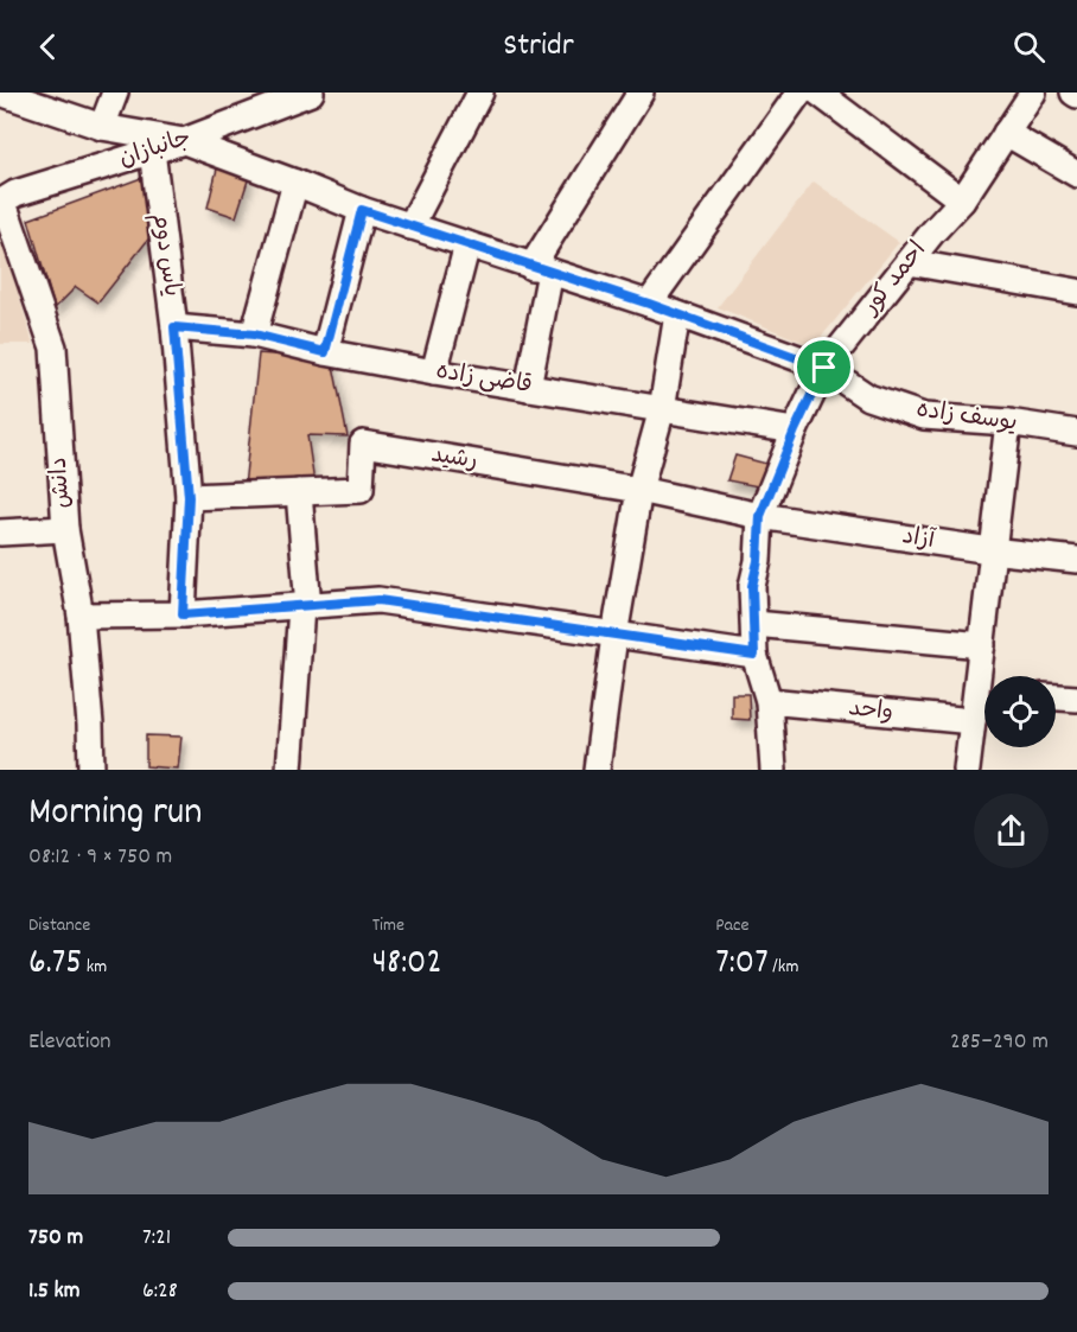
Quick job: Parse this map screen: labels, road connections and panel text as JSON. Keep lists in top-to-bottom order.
{
  "streets": {
    "street": [
      "جانبازان",
      "یاس دوم",
      "احمد کور",
      "قاضی زاده",
      "یوسف زاده",
      "رشید",
      "دانش",
      "آزاد",
      "واحد"
    ]
  },
  "crossings": [
    ["جانبازان", "یاس دوم"],
    ["جانبازان", "یوسف زاده"],
    ["جانبازان", "دانش"],
    ["یاس دوم", "قاضی زاده"],
    ["یاس دوم", "رشید"],
    ["احمد کور", "قاضی زاده"],
    ["احمد کور", "یوسف زاده"],
    ["احمد کور", "رشید"],
    ["احمد کور", "آزاد"],
    ["احمد کور", "واحد"],
    ["رشید", "آزاد"]
  ],
  "page": {
    "header": "Stridr",
    "heading": ["Morning run", "08:12 · 9 × 750 m"],
    "stats": [
      ["Distance", "6.75 km"],
      ["Time", "48:02"],
      ["Pace", "7:07 /km"]
    ],
    "chart": ["Elevation", "285–290 m"],
    "list": [
      {
        "name": "750 m",
        "note": "7:21"
      },
      {
        "name": "1.5 km",
        "note": "6:28"
      }
    ]
  }
}
